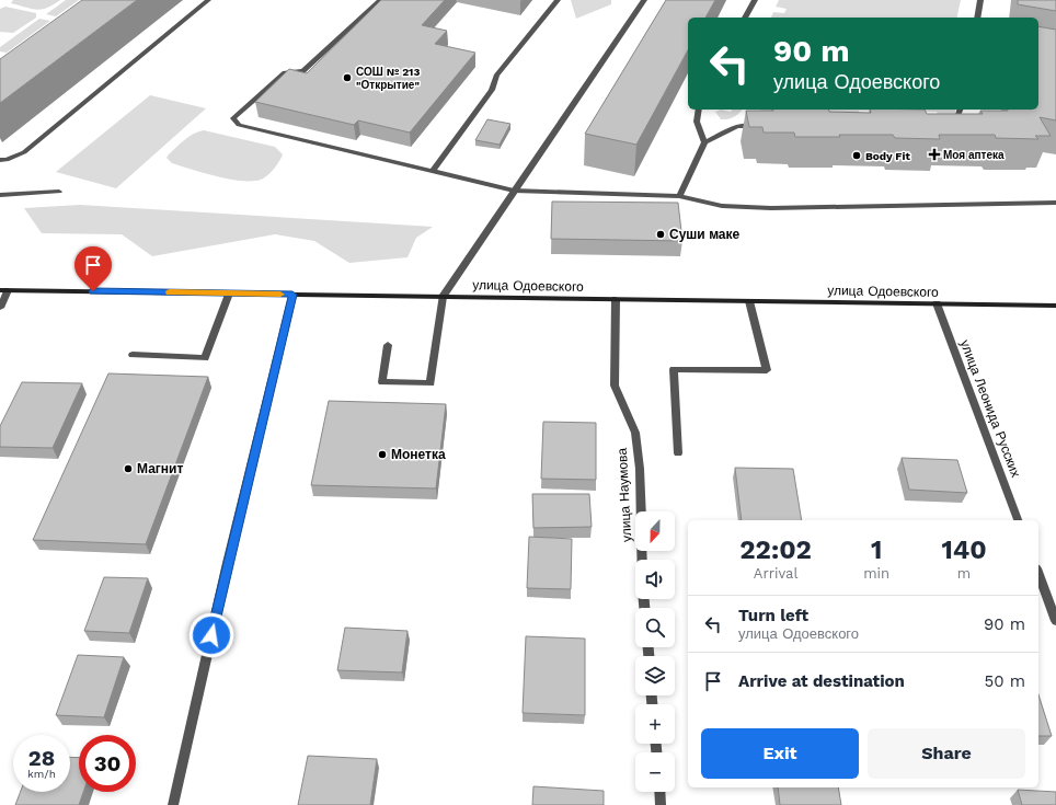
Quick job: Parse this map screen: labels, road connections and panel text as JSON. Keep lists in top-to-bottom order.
{
  "streets": {
    "street": ["улица Одоевского", "улица Леонида Русских", "улица Наумова"]
  },
  "crossings": [
    ["улица Одоевского", "улица Леонида Русских"],
    ["улица Одоевского", "улица Наумова"]
  ],
  "places": {
    "other": [
      "СОШ № 213 \"Открытие\"",
      "Body Fit",
      "Суши маке",
      "Монетка",
      "Магнит"
    ],
    "health": ["Моя аптека"]
  },
  "north": "bottom",
  "page": {
    "turn": ["90 m", "улица Одоевского"],
    "map_buttons": ["+", "−"],
    "eta": [
      "22:02",
      "Arrival",
      "1",
      "min",
      "140",
      "m"
    ],
    "list": [
      {
        "name": "Turn left",
        "note": "улица Одоевского",
        "value": "90 m"
      },
      {
        "name": "Arrive at destination",
        "value": "50 m"
      }
    ],
    "buttons": ["Exit", "Share"],
    "speed": "28 km/h",
    "limit": "30"
  }
}
